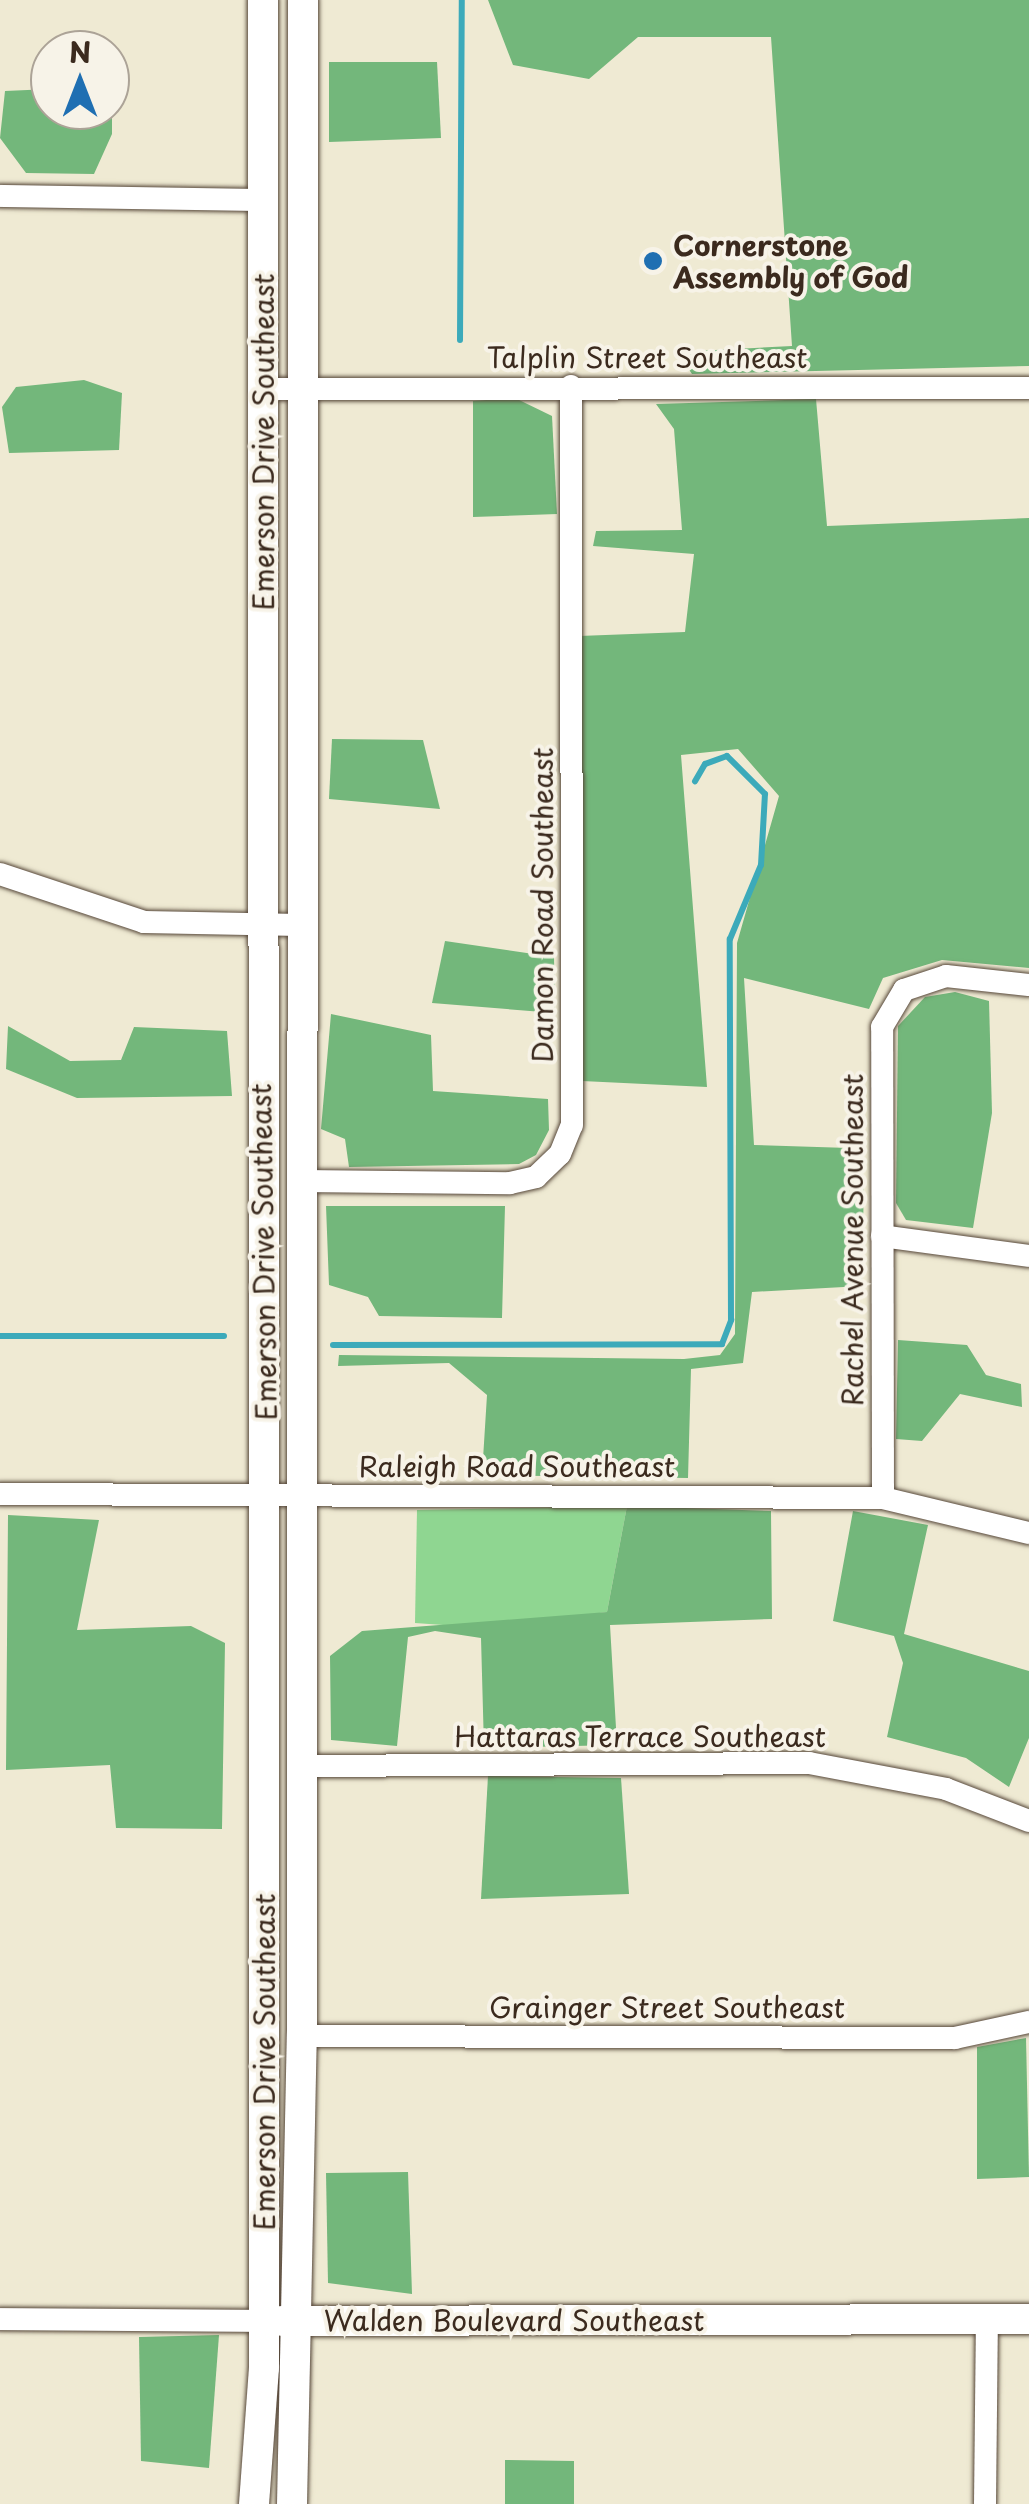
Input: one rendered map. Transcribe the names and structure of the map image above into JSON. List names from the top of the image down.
{
  "streets": {
    "street": [
      "Talplin Street Southeast",
      "Emerson Drive Southeast",
      "Damon Road Southeast",
      "Rachel Avenue Southeast",
      "Raleigh Road Southeast",
      "Hattaras Terrace Southeast",
      "Grainger Street Southeast",
      "Walden Boulevard Southeast"
    ]
  },
  "crossings": [
    ["Talplin Street Southeast", "Emerson Drive Southeast"],
    ["Talplin Street Southeast", "Damon Road Southeast"],
    ["Emerson Drive Southeast", "Damon Road Southeast"],
    ["Emerson Drive Southeast", "Raleigh Road Southeast"],
    ["Emerson Drive Southeast", "Hattaras Terrace Southeast"],
    ["Emerson Drive Southeast", "Grainger Street Southeast"],
    ["Emerson Drive Southeast", "Walden Boulevard Southeast"],
    ["Rachel Avenue Southeast", "Raleigh Road Southeast"]
  ],
  "places": ["Cornerstone Assembly of God"],
  "north": "top"
}
